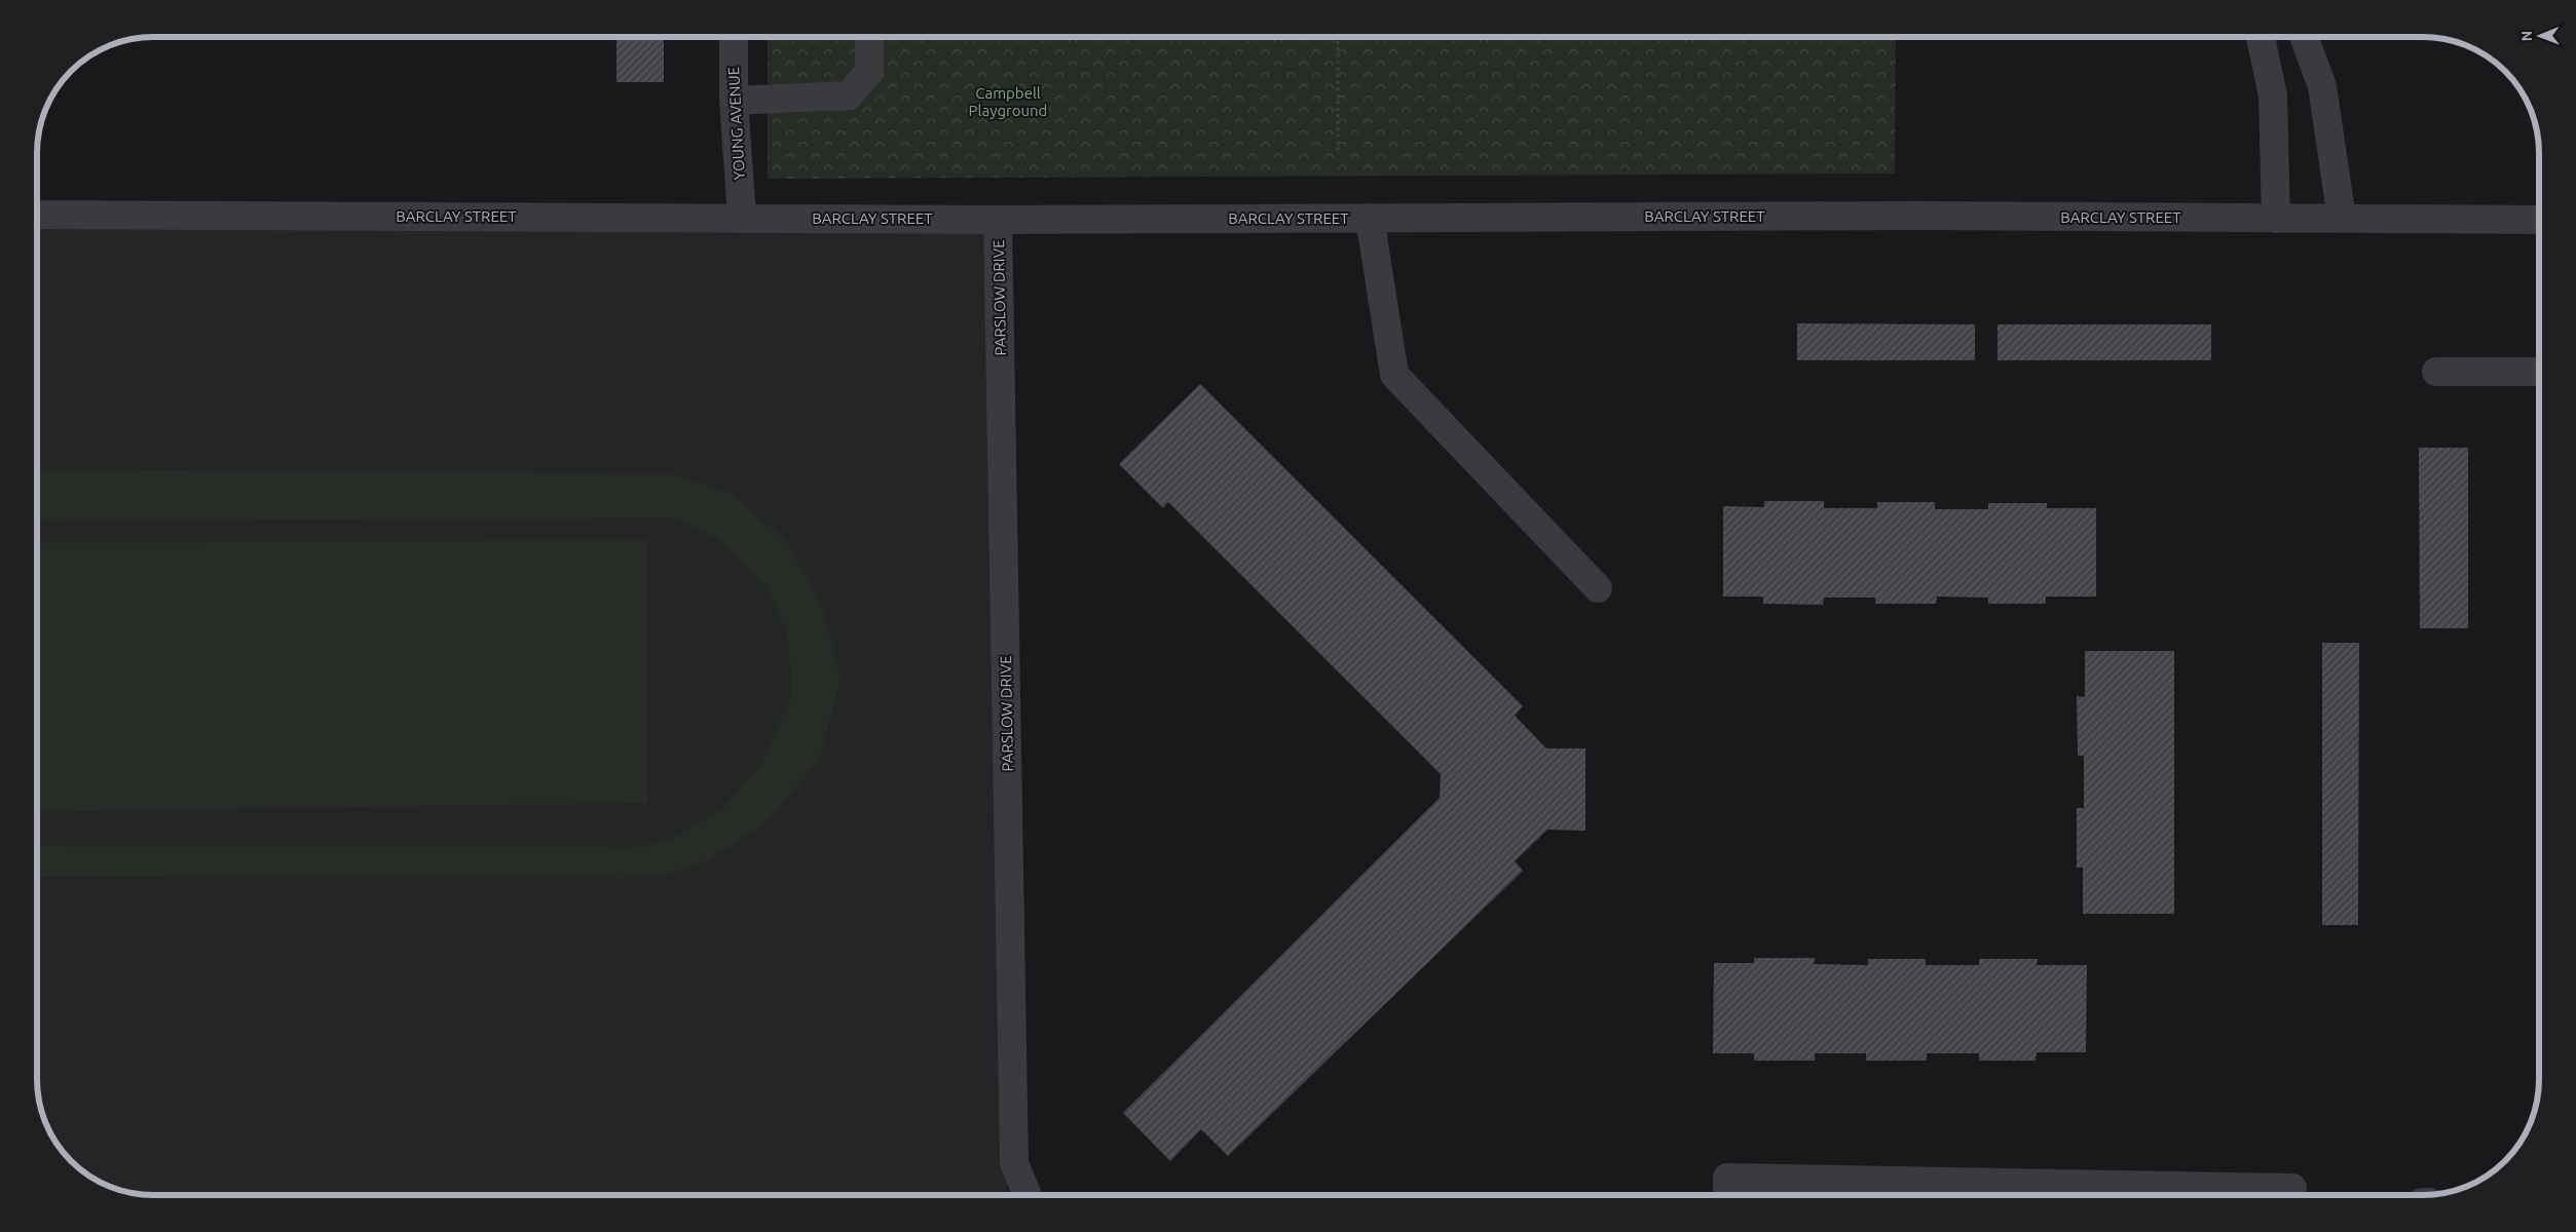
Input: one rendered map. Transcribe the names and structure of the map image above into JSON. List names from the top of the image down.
{
  "streets": {
    "street": ["YOUNG AVENUE", "BARCLAY STREET", "PARSLOW DRIVE"]
  },
  "crossings": [
    ["YOUNG AVENUE", "BARCLAY STREET"],
    ["BARCLAY STREET", "PARSLOW DRIVE"]
  ],
  "parks": ["Campbell Playground"],
  "north": "left"
}
